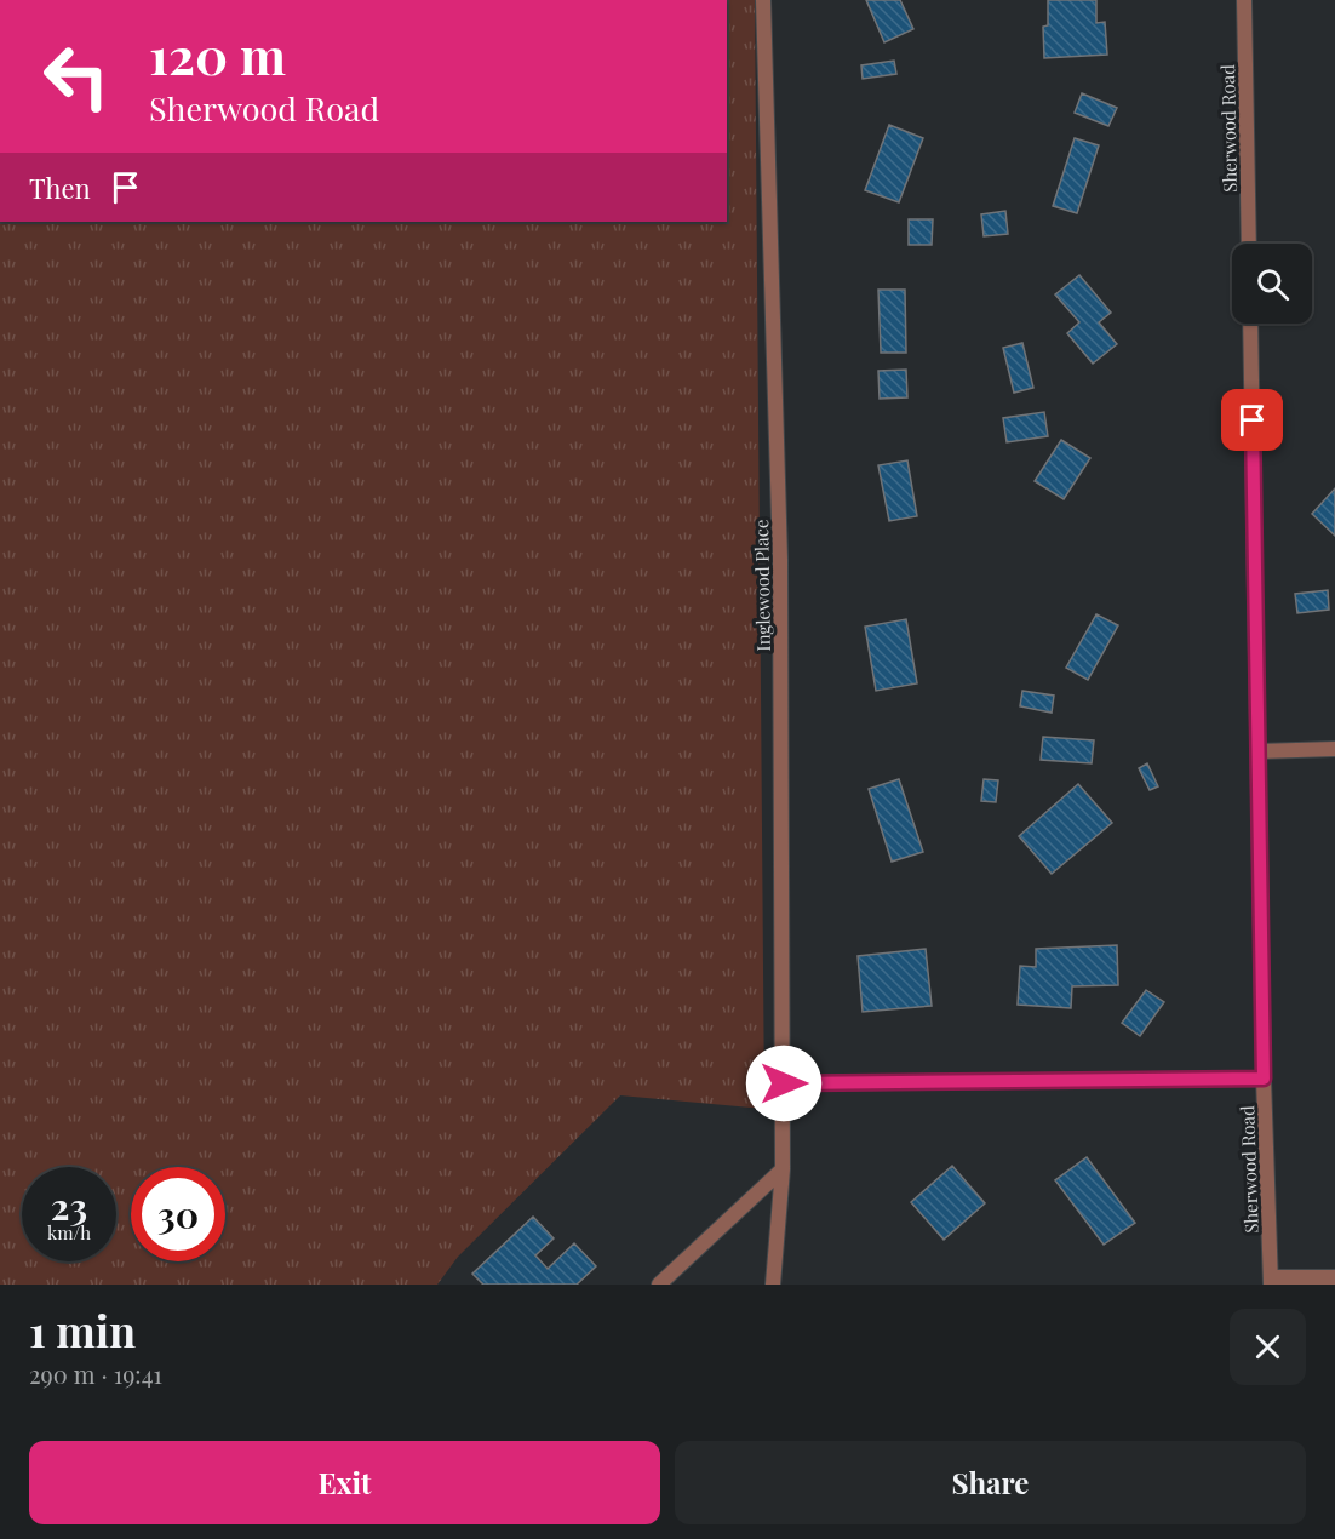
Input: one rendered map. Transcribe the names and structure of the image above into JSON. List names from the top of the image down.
{
  "streets": {
    "street": ["Sherwood Road", "Inglewood Place"]
  },
  "page": {
    "turn": ["120 m", "Sherwood Road"],
    "then": "Then",
    "speed": "23 km/h",
    "limit": "30",
    "heading": ["1 min", "290 m · 19:41"],
    "buttons": ["Exit", "Share"]
  }
}
